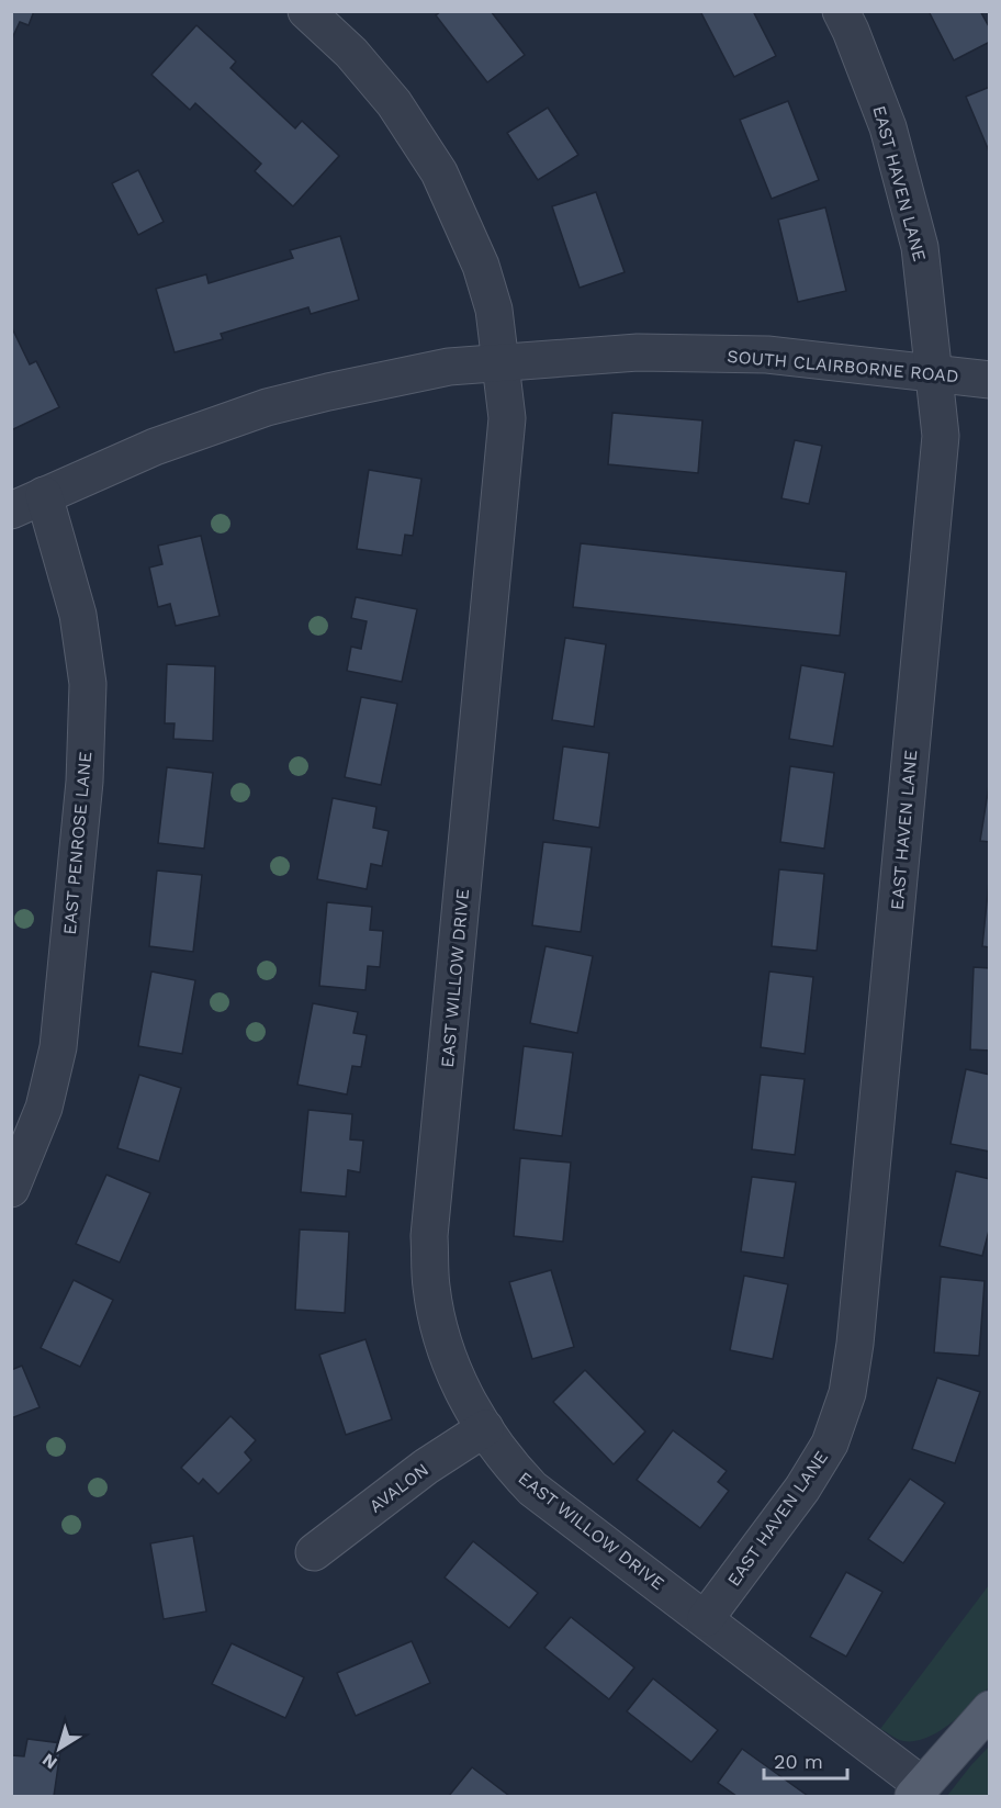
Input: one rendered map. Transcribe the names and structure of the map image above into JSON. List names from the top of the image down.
{
  "streets": {
    "street": [
      "EAST HAVEN LANE",
      "SOUTH CLAIRBORNE ROAD",
      "EAST PENROSE LANE",
      "EAST WILLOW DRIVE",
      "AVALON"
    ]
  },
  "crossings": [
    ["EAST HAVEN LANE", "SOUTH CLAIRBORNE ROAD"],
    ["EAST HAVEN LANE", "EAST WILLOW DRIVE"],
    ["SOUTH CLAIRBORNE ROAD", "EAST PENROSE LANE"],
    ["SOUTH CLAIRBORNE ROAD", "EAST WILLOW DRIVE"],
    ["EAST WILLOW DRIVE", "AVALON"]
  ],
  "scale_bar": "20 m",
  "north": "bottom left"
}
